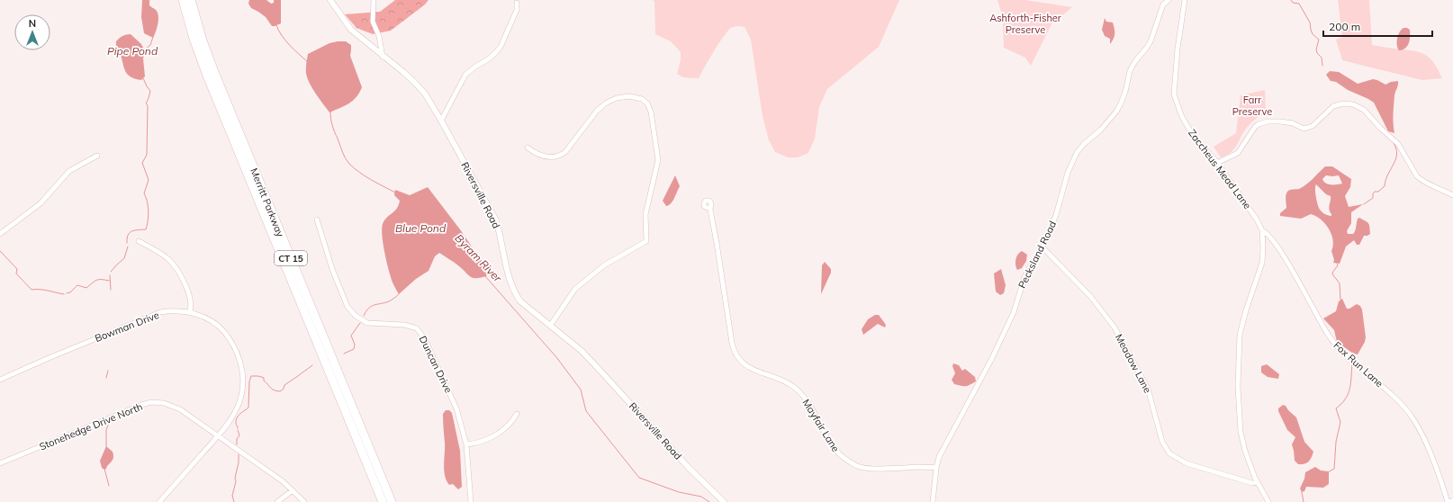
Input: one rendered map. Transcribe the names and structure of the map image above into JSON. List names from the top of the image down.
{
  "streets": {
    "highway": ["Merritt Parkway", "CT 15"],
    "street": [
      "Zaccheus Mead Lane",
      "Riversville Road",
      "Pecksland Road",
      "Bowman Drive",
      "Meadow Lane",
      "Duncan Drive",
      "Fox Run Lane",
      "Mayfair Lane",
      "Stonehedge Drive North"
    ]
  },
  "crossings": [
    ["Zaccheus Mead Lane", "Meadow Lane"],
    ["Zaccheus Mead Lane", "Fox Run Lane"],
    ["Pecksland Road", "Meadow Lane"],
    ["Pecksland Road", "Mayfair Lane"],
    ["Bowman Drive", "Stonehedge Drive North"]
  ],
  "water": ["Pipe Pond", "Blue Pond", "Byram River"],
  "parks": ["Ashforth-Fisher Preserve", "Farr Preserve"],
  "scale_bar": "200 m",
  "north": "top"
}
